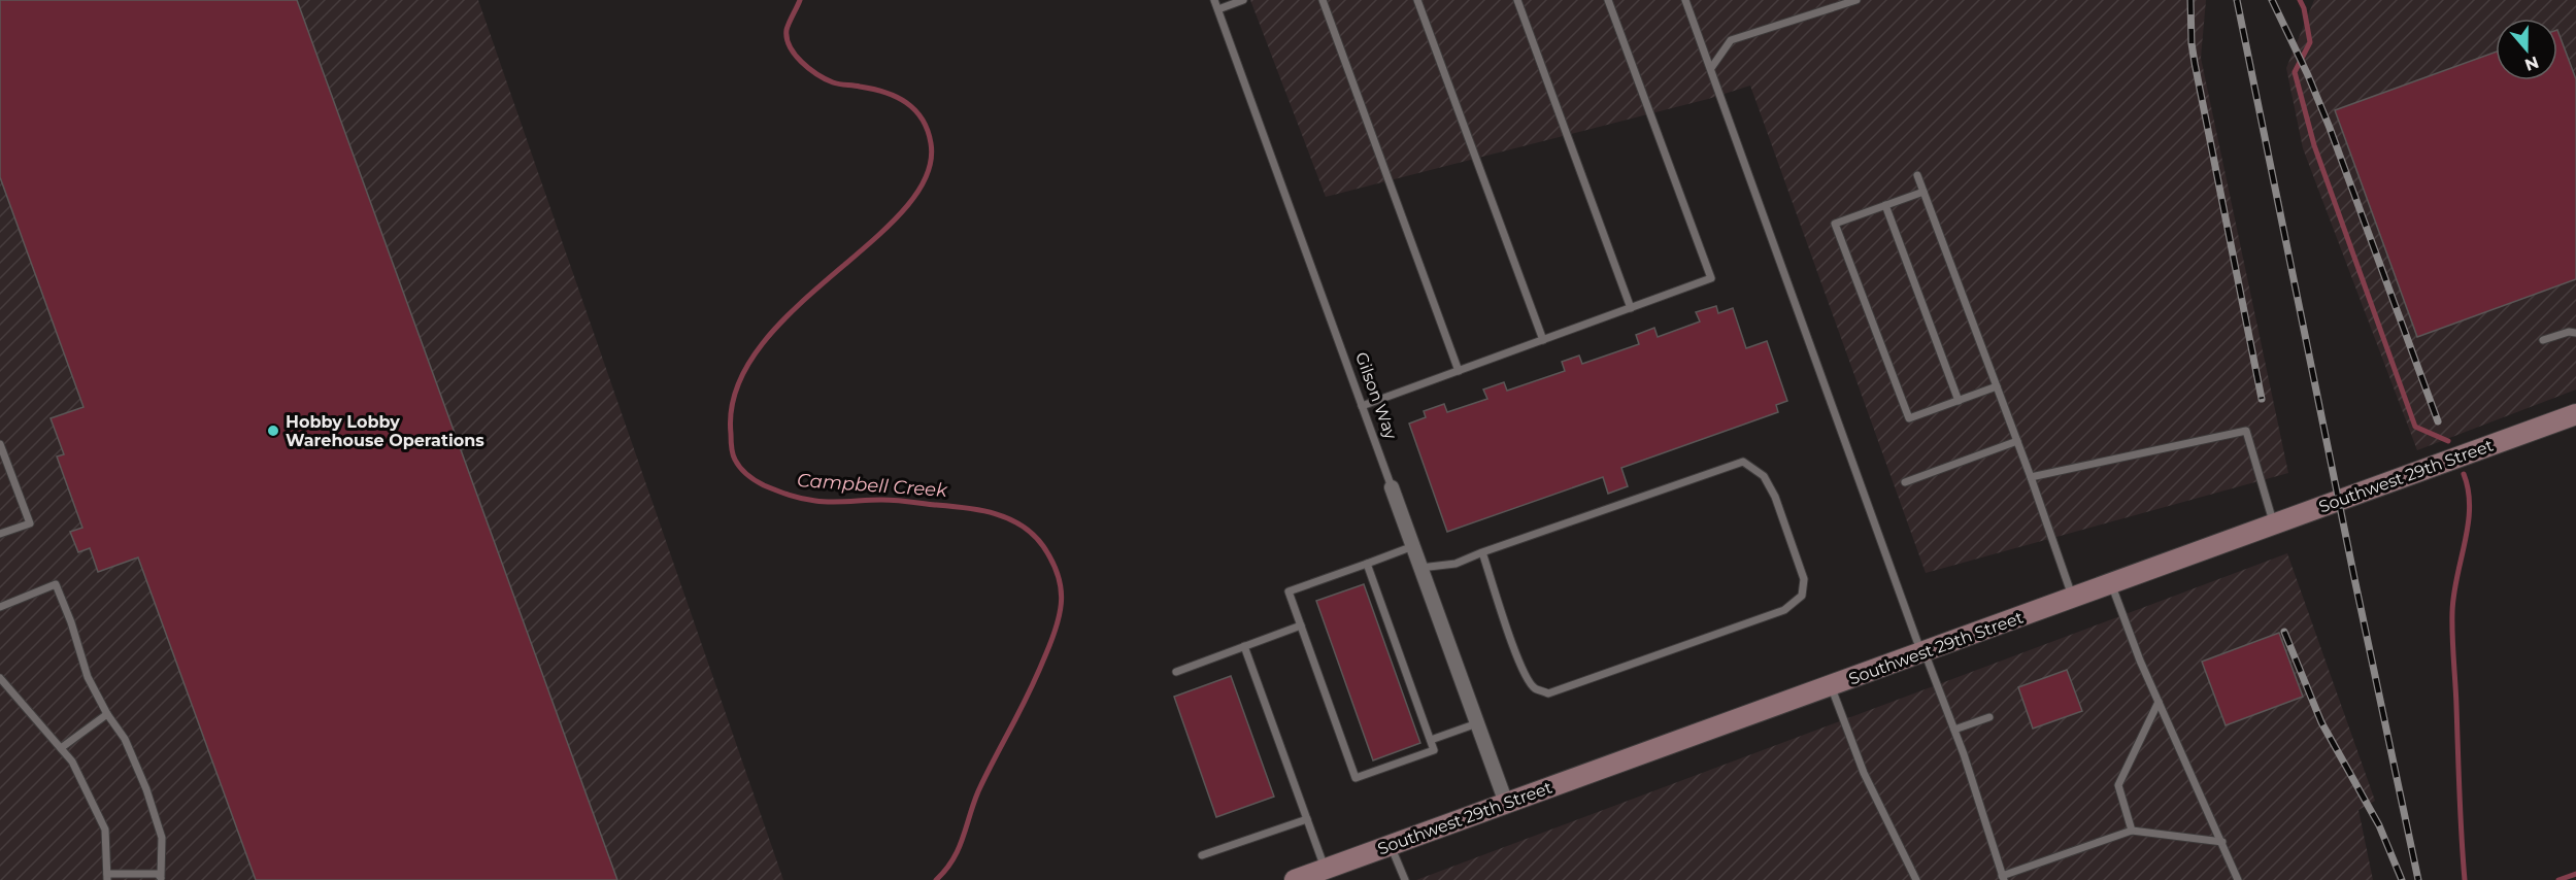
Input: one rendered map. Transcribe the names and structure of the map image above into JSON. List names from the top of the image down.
{
  "streets": {
    "street": ["Gilson Way", "Southwest 29th Street"]
  },
  "crossings": [
    ["Gilson Way", "Southwest 29th Street"]
  ],
  "water": ["Campbell Creek"],
  "places": ["Hobby Lobby Warehouse Operations"],
  "north": "bottom"
}
